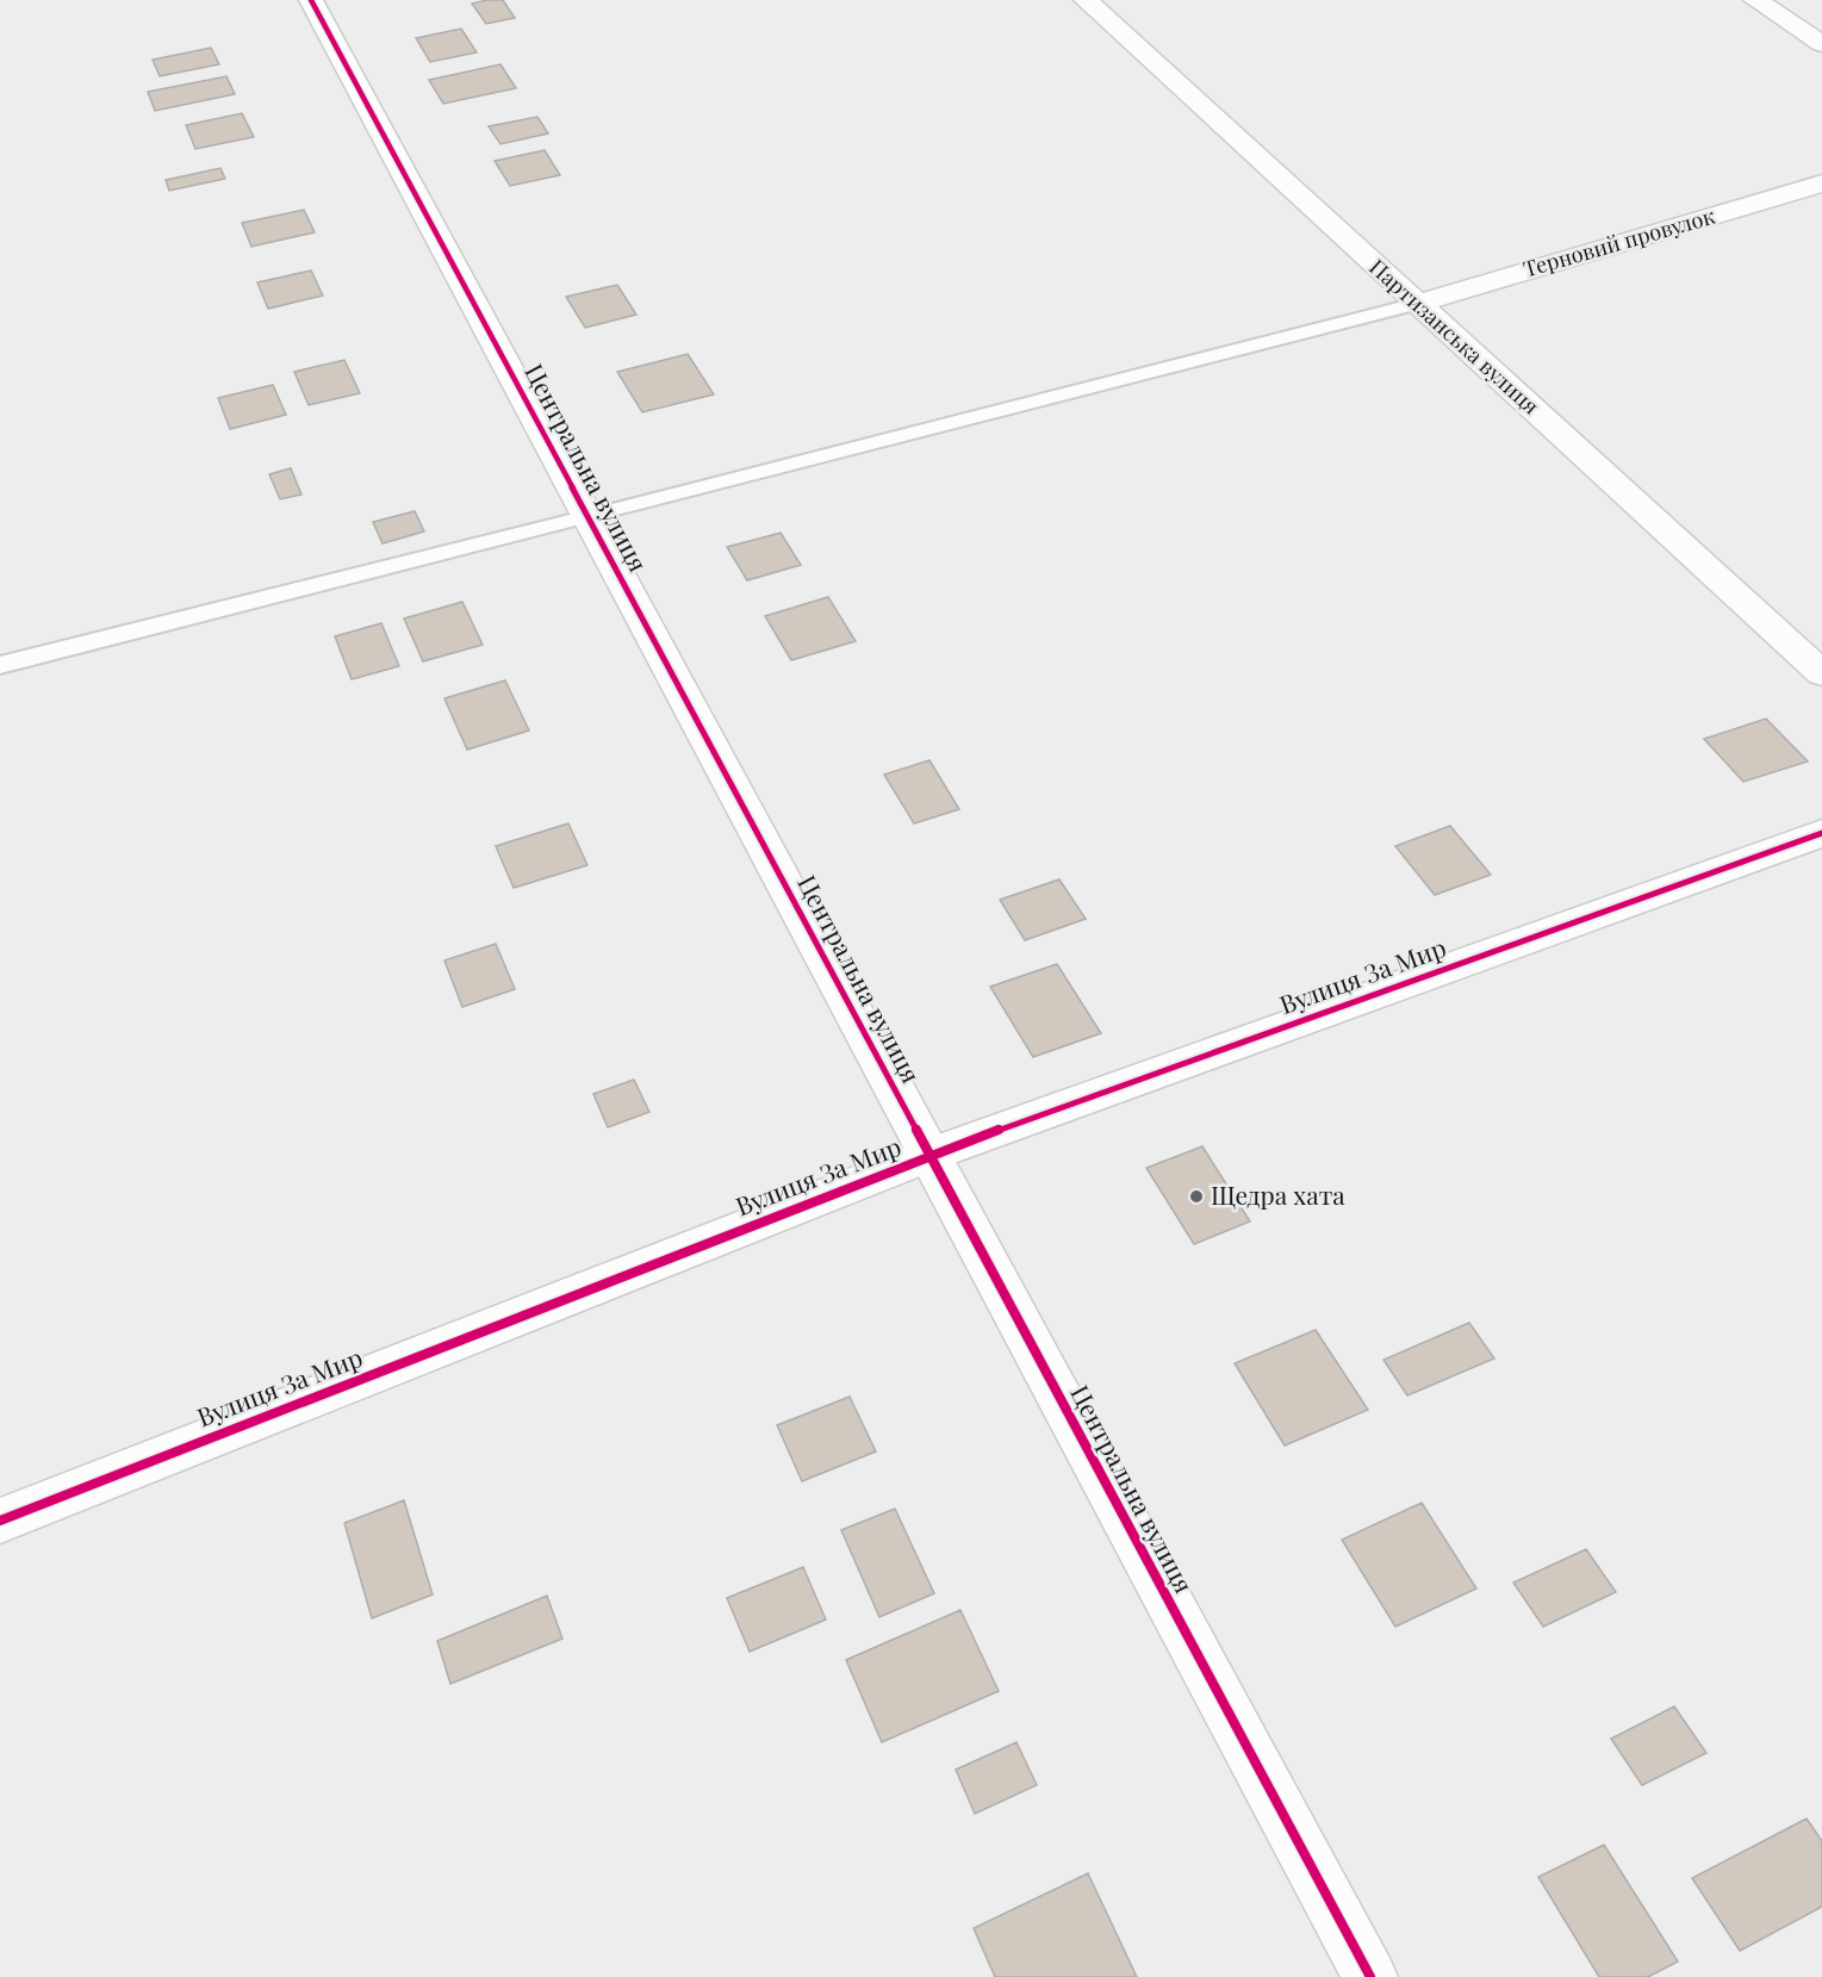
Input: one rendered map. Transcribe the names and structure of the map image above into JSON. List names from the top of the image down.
{
  "streets": {
    "street": [
      "Терновий провулок",
      "Партизанська вулиця",
      "Центральна вулиця",
      "Вулиця За Мир"
    ]
  },
  "crossings": [
    ["Терновий провулок", "Партизанська вулиця"],
    ["Центральна вулиця", "Вулиця За Мир"]
  ],
  "places": ["Щедра хата"]
}
